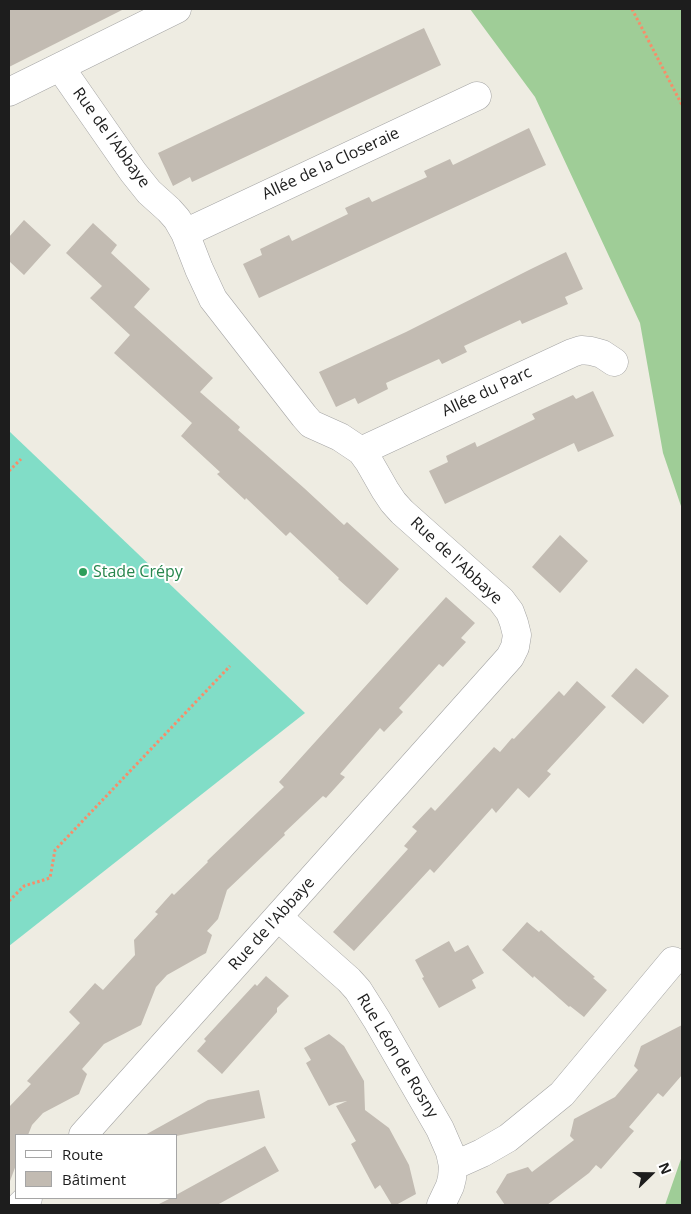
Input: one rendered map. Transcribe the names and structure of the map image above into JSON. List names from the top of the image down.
{
  "streets": {
    "street": [
      "Rue de l'Abbaye",
      "Allée de la Closeraie",
      "Allée du Parc",
      "Rue Léon de Rosny"
    ]
  },
  "crossings": [
    ["Rue de l'Abbaye", "Allée de la Closeraie"],
    ["Rue de l'Abbaye", "Allée du Parc"],
    ["Rue de l'Abbaye", "Rue Léon de Rosny"]
  ],
  "places": ["Stade Crépy"],
  "legend": ["Route", "Bâtiment"],
  "north": "right"
}
